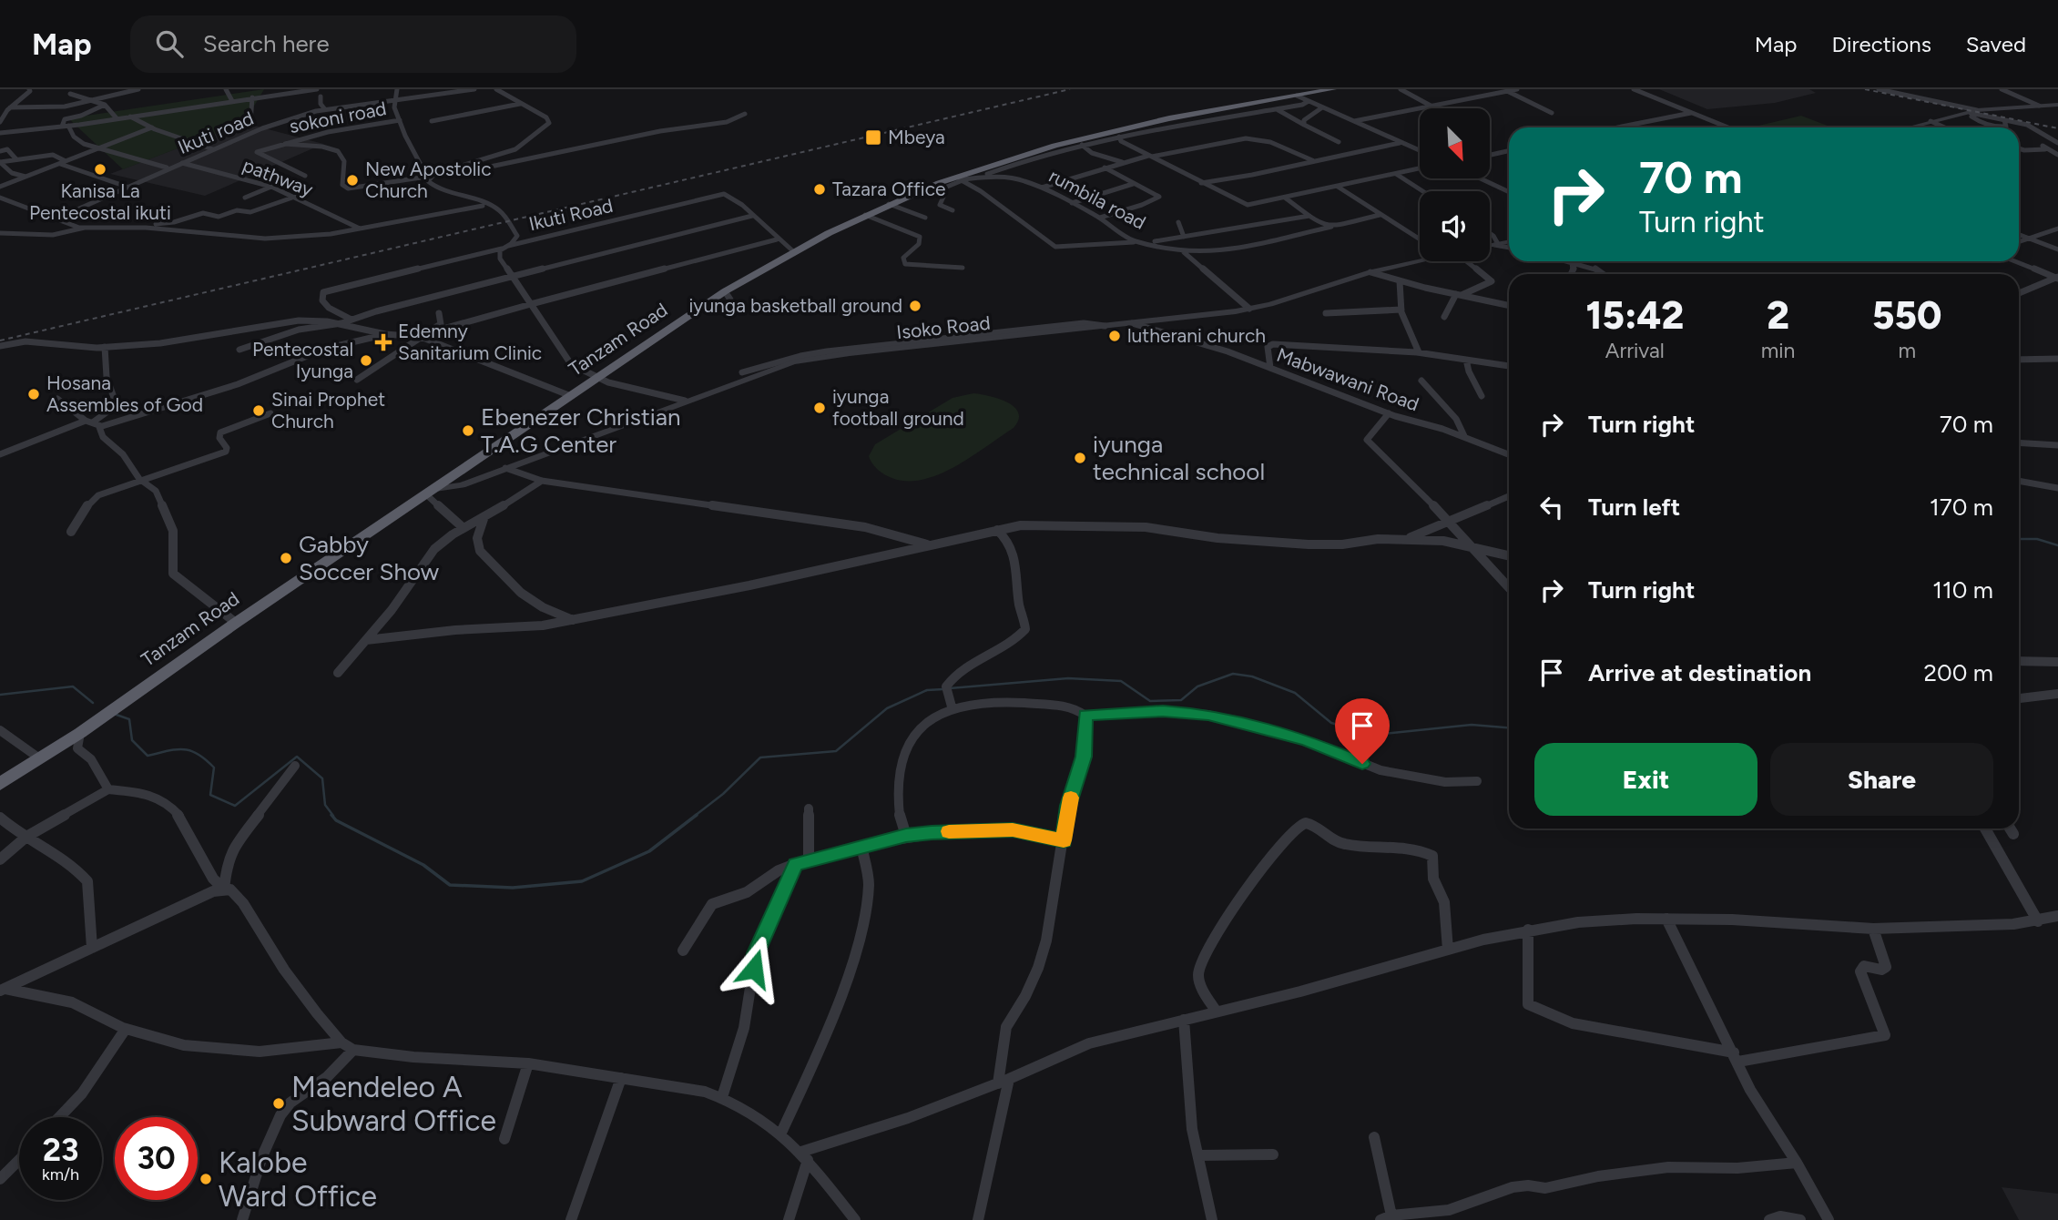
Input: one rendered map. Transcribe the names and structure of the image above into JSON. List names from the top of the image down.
{
  "streets": {
    "highway": ["Tanzam Road"],
    "street": [
      "sokoni road",
      "Ikuti road",
      "pathway",
      "rumbila road",
      "Ikuti Road",
      "Isoko Road",
      "Mabwawani Road"
    ]
  },
  "crossings": [
    ["Ikuti road", "pathway"],
    ["rumbila road", "Tanzam Road"],
    ["Ikuti Road", "Isoko Road"],
    ["Ikuti Road", "Tanzam Road"],
    ["Isoko Road", "Tanzam Road"],
    ["Isoko Road", "Mabwawani Road"]
  ],
  "places": {
    "transit": ["Mbeya"],
    "other": [
      "Kanisa La Pentecostal ikuti",
      "New Apostolic Church",
      "Tazara Office",
      "iyunga basketball ground",
      "lutherani church",
      "Pentecostal Iyunga",
      "Hosana Assembles of God",
      "iyunga football ground",
      "Sinai Prophet Church",
      "Ebenezer Christian T.A.G Center",
      "iyunga technical school",
      "Gabby Soccer Show",
      "Maendeleo A Subward Office",
      "Kalobe Ward Office"
    ],
    "health": ["Edemny Sanitarium Clinic"]
  },
  "north": "bottom right",
  "page": {
    "header": "Map",
    "search": "Search here",
    "nav": ["Map", "Directions", "Saved"],
    "turn": ["70 m", "Turn right"],
    "eta": [
      "15:42",
      "Arrival",
      "2",
      "min",
      "550",
      "m"
    ],
    "list": [
      {
        "name": "Turn right",
        "value": "70 m"
      },
      {
        "name": "Turn left",
        "value": "170 m"
      },
      {
        "name": "Turn right",
        "value": "110 m"
      },
      {
        "name": "Arrive at destination",
        "value": "200 m"
      }
    ],
    "buttons": ["Exit", "Share"],
    "speed": "23 km/h",
    "limit": "30"
  }
}
